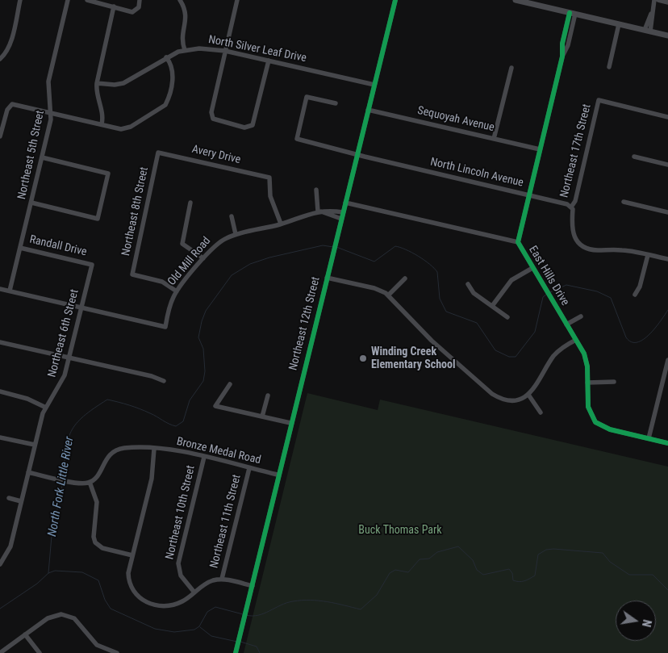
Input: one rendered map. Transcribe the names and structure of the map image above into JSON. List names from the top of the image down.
{
  "streets": {
    "street": [
      "North Silver Leaf Drive",
      "Sequoyah Avenue",
      "Northeast 17th Street",
      "Northeast 5th Street",
      "Avery Drive",
      "North Lincoln Avenue",
      "Northeast 8th Street",
      "Randall Drive",
      "Old Mill Road",
      "East Hills Drive",
      "Northeast 12th Street",
      "Northeast 6th Street",
      "Bronze Medal Road",
      "Northeast 10th Street",
      "Northeast 11th Street"
    ]
  },
  "crossings": [
    ["North Silver Leaf Drive", "Northeast 12th Street"],
    ["Sequoyah Avenue", "East Hills Drive"],
    ["Sequoyah Avenue", "Northeast 12th Street"],
    ["Northeast 17th Street", "North Lincoln Avenue"],
    ["Northeast 5th Street", "Randall Drive"],
    ["Avery Drive", "Northeast 8th Street"],
    ["Avery Drive", "Old Mill Road"],
    ["North Lincoln Avenue", "East Hills Drive"],
    ["North Lincoln Avenue", "Northeast 12th Street"],
    ["Northeast 8th Street", "Old Mill Road"],
    ["Randall Drive", "Northeast 6th Street"],
    ["Old Mill Road", "Northeast 12th Street"],
    ["Old Mill Road", "Northeast 6th Street"],
    ["Northeast 12th Street", "Bronze Medal Road"],
    ["Bronze Medal Road", "Northeast 10th Street"],
    ["Bronze Medal Road", "Northeast 11th Street"]
  ],
  "water": ["North Fork Little River"],
  "parks": ["Buck Thomas Park"],
  "places": ["Winding Creek Elementary School"],
  "north": "right"
}
